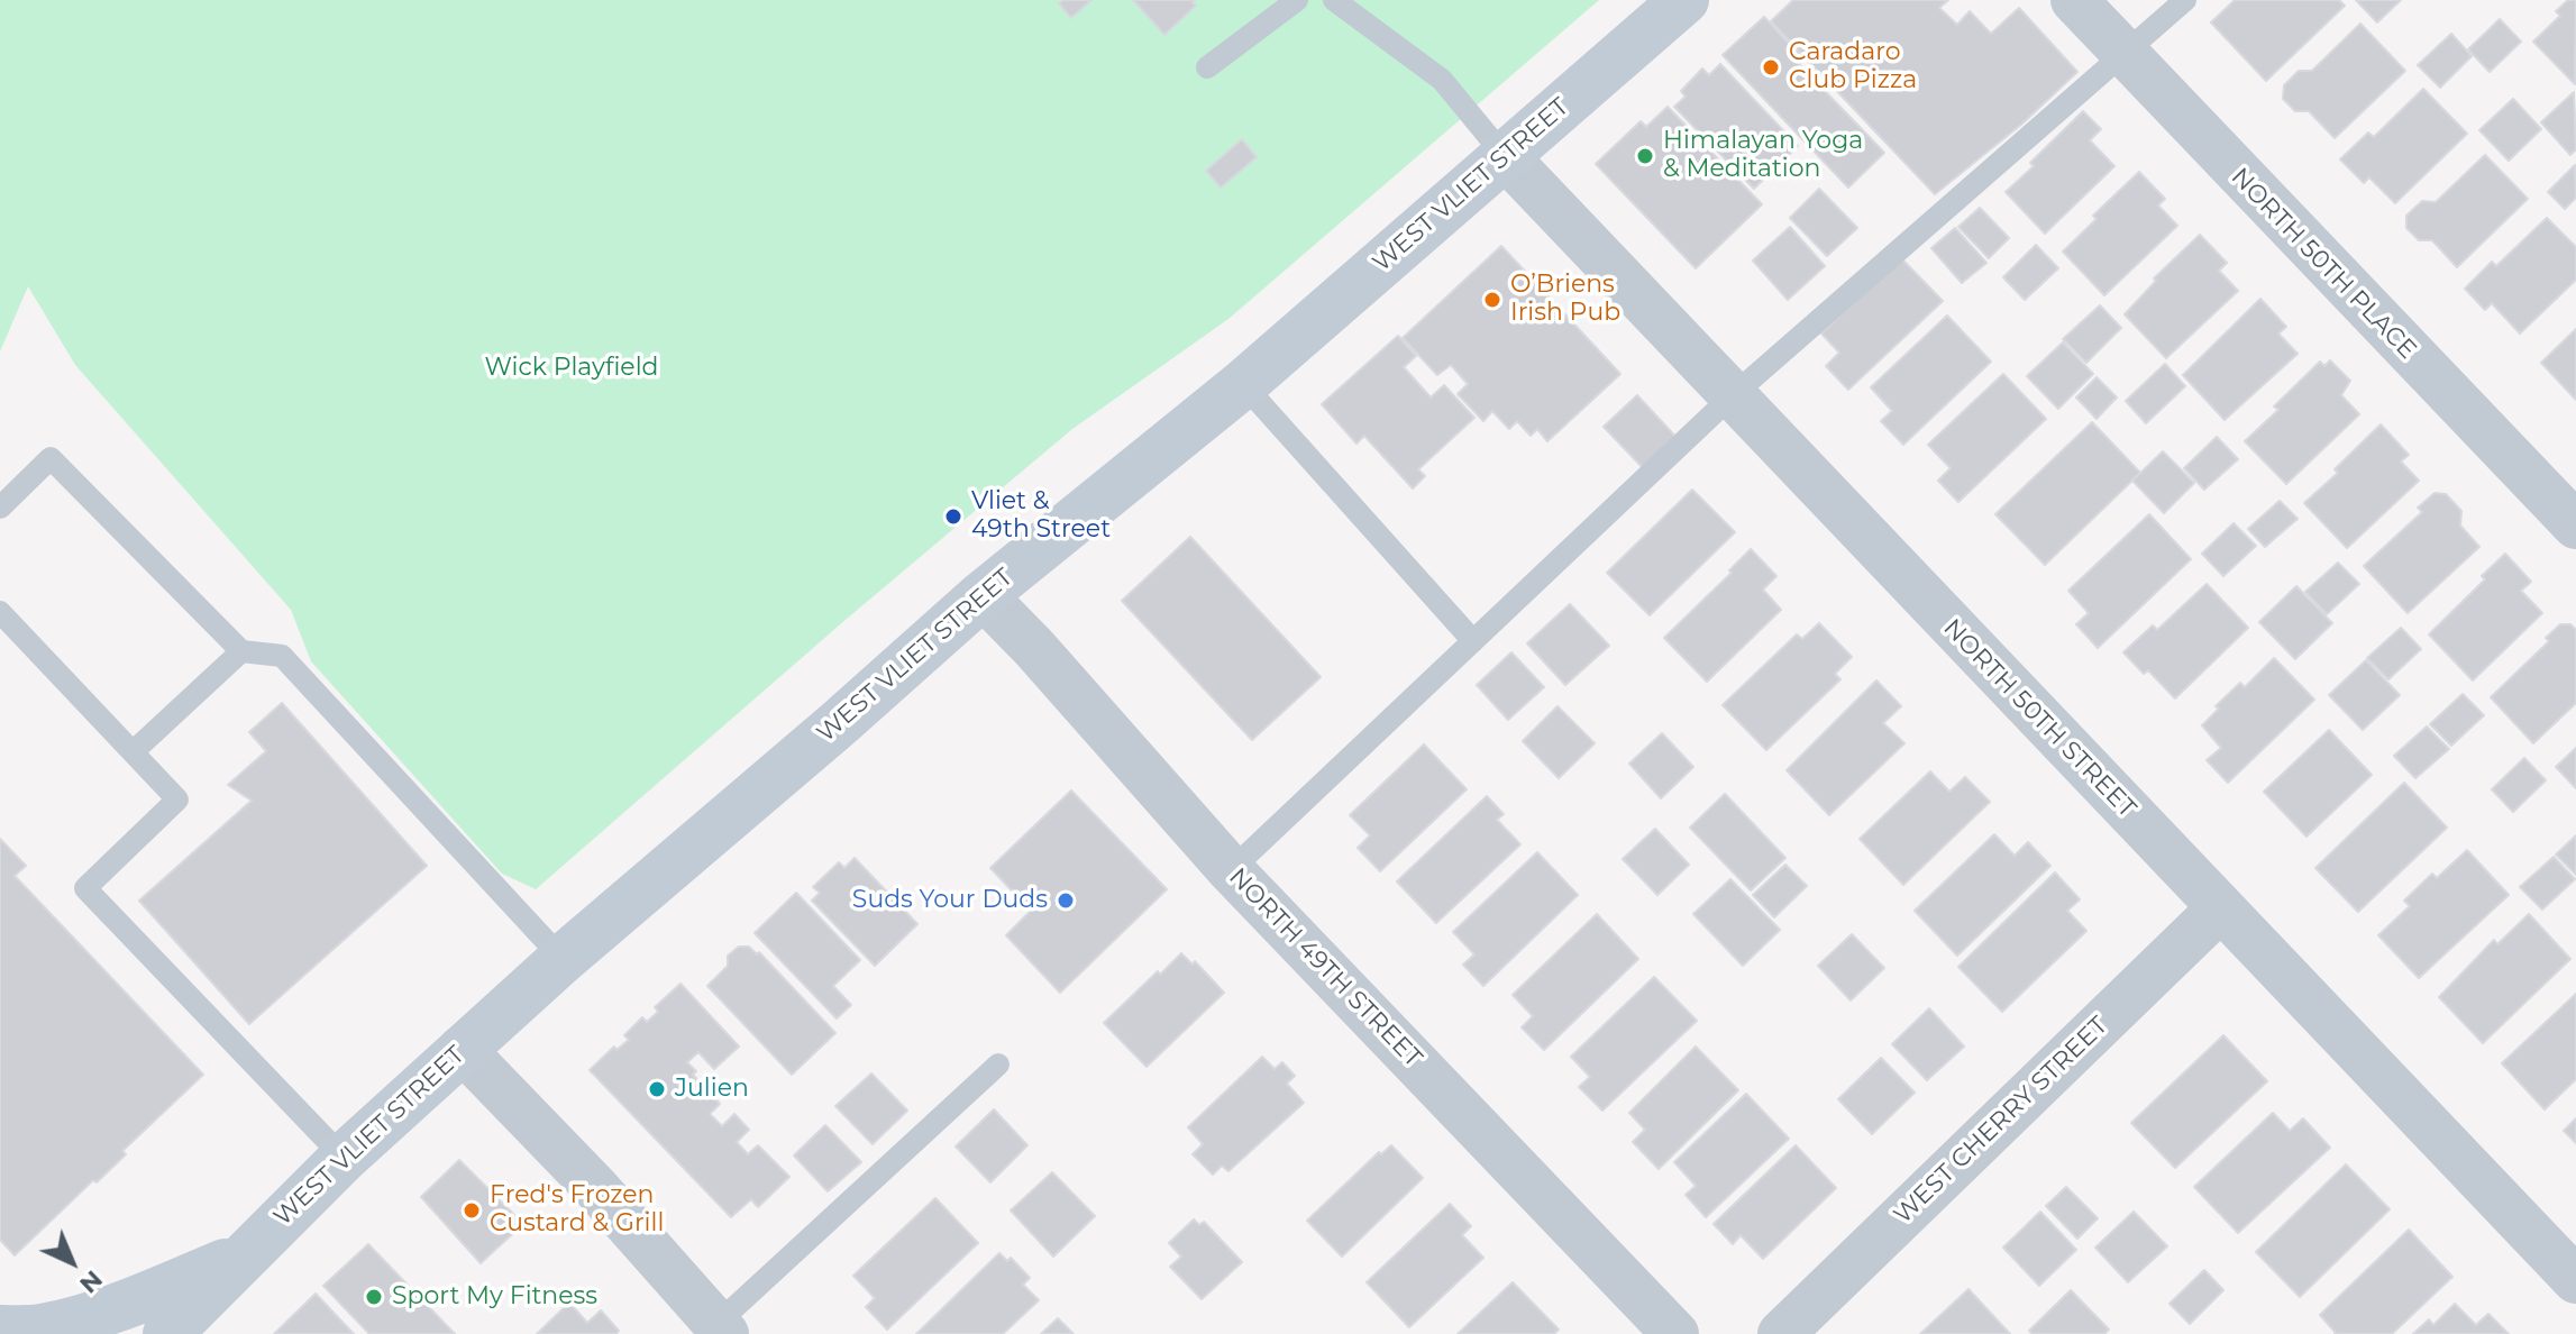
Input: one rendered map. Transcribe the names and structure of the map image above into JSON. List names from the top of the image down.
{
  "streets": {
    "street": [
      "WEST VLIET STREET",
      "NORTH 50TH PLACE",
      "NORTH 50TH STREET",
      "NORTH 49TH STREET",
      "WEST CHERRY STREET"
    ]
  },
  "crossings": [
    ["WEST VLIET STREET", "NORTH 50TH STREET"],
    ["WEST VLIET STREET", "NORTH 49TH STREET"],
    ["NORTH 50TH STREET", "WEST CHERRY STREET"]
  ],
  "parks": ["Wick Playfield"],
  "places": [
    "Caradaro Club Pizza",
    "Himalayan Yoga & Meditation",
    "O’Briens Irish Pub",
    "Vliet & 49th Street",
    "Suds Your Duds",
    "Julien",
    "Fred's Frozen Custard & Grill",
    "Sport My Fitness"
  ],
  "north": "bottom right"
}
